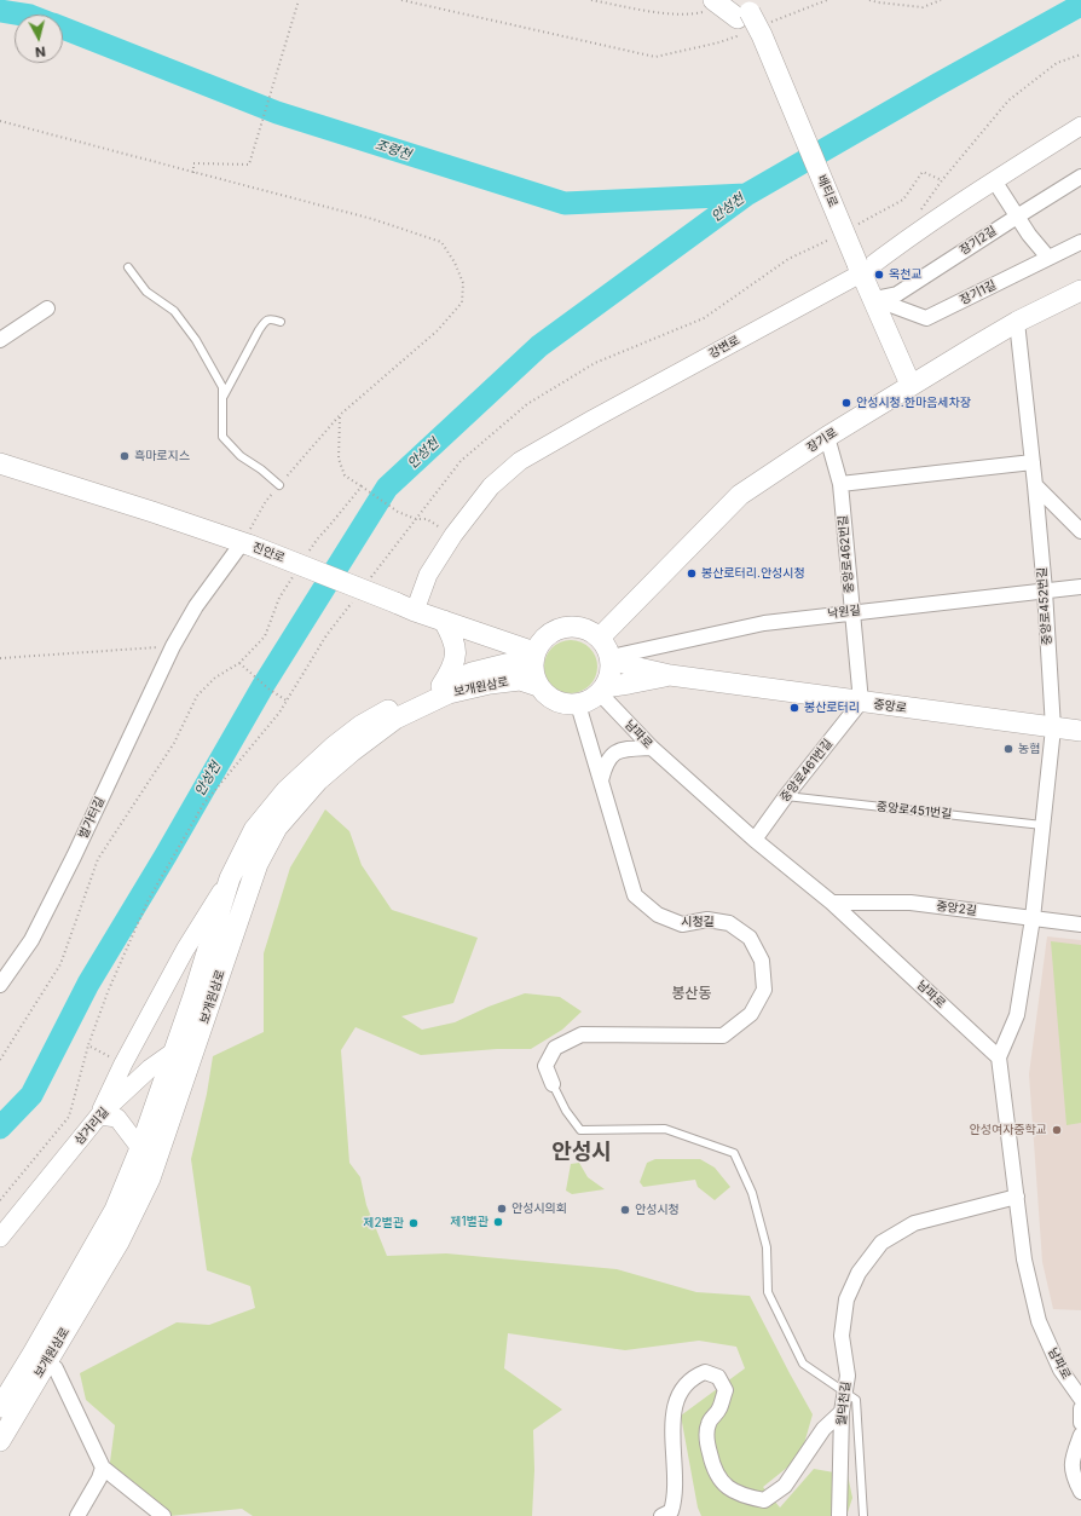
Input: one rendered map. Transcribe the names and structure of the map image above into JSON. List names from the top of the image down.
{
  "streets": {
    "main road": [
      "배티로",
      "장기로",
      "진안로",
      "보개원삼로",
      "중앙로"
    ],
    "street": [
      "장기2길",
      "장기1길",
      "강변로",
      "중앙로462번길",
      "중앙로452번길",
      "낙원길",
      "남파로",
      "중앙로461번길",
      "벌가터길",
      "중앙2길",
      "시청길",
      "삼거리길",
      "월덕천길"
    ],
    "lane": ["중앙로451번길"]
  },
  "crossings": [
    ["배티로", "장기2길"],
    ["배티로", "장기1길"],
    ["배티로", "강변로"],
    ["배티로", "장기로"],
    ["장기2길", "장기1길"],
    ["강변로", "진안로"],
    ["장기로", "진안로"],
    ["장기로", "중앙로462번길"],
    ["장기로", "중앙로452번길"],
    ["장기로", "낙원길"],
    ["장기로", "보개원삼로"],
    ["장기로", "중앙로"],
    ["장기로", "남파로"],
    ["장기로", "시청길"],
    ["진안로", "낙원길"],
    ["진안로", "보개원삼로"],
    ["진안로", "중앙로"],
    ["진안로", "남파로"],
    ["진안로", "벌가터길"],
    ["진안로", "시청길"],
    ["중앙로462번길", "낙원길"],
    ["중앙로462번길", "중앙로"],
    ["중앙로462번길", "중앙로461번길"],
    ["중앙로452번길", "낙원길"],
    ["중앙로452번길", "중앙로"],
    ["낙원길", "보개원삼로"],
    ["낙원길", "중앙로"],
    ["낙원길", "남파로"],
    ["낙원길", "시청길"],
    ["보개원삼로", "중앙로"],
    ["보개원삼로", "남파로"],
    ["보개원삼로", "시청길"],
    ["보개원삼로", "삼거리길"],
    ["중앙로", "남파로"],
    ["중앙로", "중앙로461번길"],
    ["중앙로", "시청길"],
    ["남파로", "중앙로461번길"],
    ["남파로", "중앙2길"],
    ["남파로", "시청길"],
    ["남파로", "월덕천길"],
    ["중앙로461번길", "중앙로451번길"]
  ],
  "districts": ["봉산동", "안성시"],
  "water": ["조령천", "안성천"],
  "places": [
    "옥천교",
    "안성시청.한마음세차장",
    "흑마로지스",
    "봉산로터리.안성시청",
    "봉산로터리",
    "농협",
    "안성여자중학교",
    "안성시의회",
    "안성시청",
    "제1별관",
    "제2별관"
  ],
  "north": "bottom"
}
